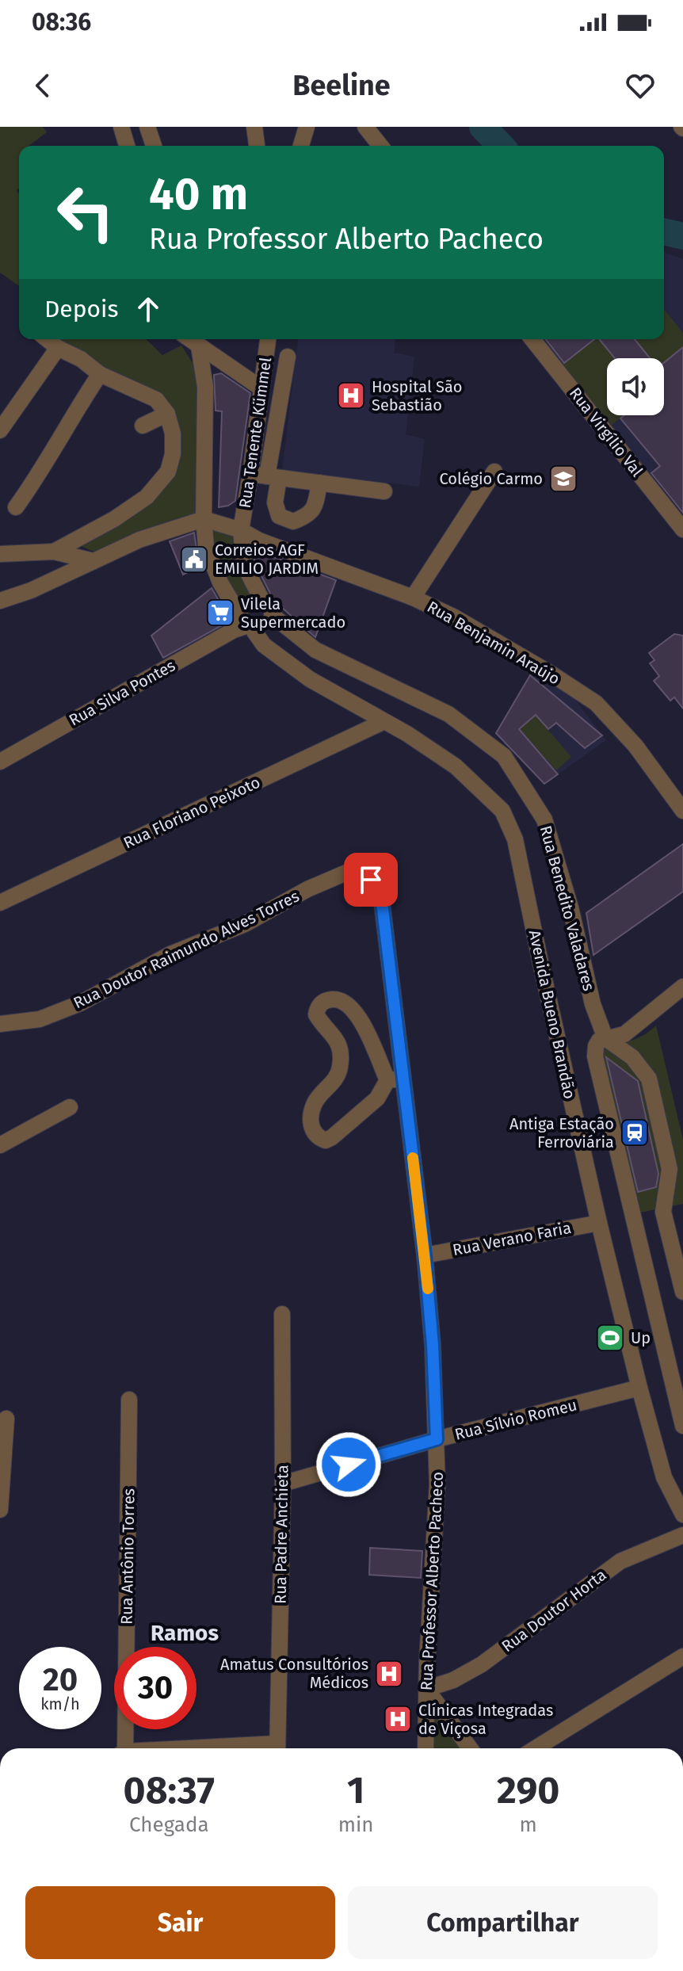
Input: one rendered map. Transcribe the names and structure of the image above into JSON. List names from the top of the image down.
{
  "streets": {
    "street": [
      "Rua Virgílio Val",
      "Rua Tenente Kümmel",
      "Rua Benjamin Araújo",
      "Rua Silva Pontes",
      "Rua Floriano Peixoto",
      "Rua Benedito Valadares",
      "Rua Doutor Raimundo Alves Torres",
      "Avenida Bueno Brandão",
      "Rua Verano Faria",
      "Rua Sílvio Romeu",
      "Rua Padre Anchieta",
      "Rua Antônio Torres",
      "Rua Professor Alberto Pacheco",
      "Rua Doutor Horta"
    ]
  },
  "crossings": [
    ["Rua Tenente Kümmel", "Rua Benjamin Araújo"],
    ["Rua Tenente Kümmel", "Rua Benedito Valadares"],
    ["Rua Benjamin Araújo", "Rua Benedito Valadares"],
    ["Rua Benjamin Araújo", "Avenida Bueno Brandão"],
    ["Rua Silva Pontes", "Rua Benedito Valadares"],
    ["Rua Silva Pontes", "Avenida Bueno Brandão"],
    ["Rua Floriano Peixoto", "Avenida Bueno Brandão"],
    ["Rua Benedito Valadares", "Avenida Bueno Brandão"],
    ["Rua Doutor Raimundo Alves Torres", "Rua Professor Alberto Pacheco"],
    ["Avenida Bueno Brandão", "Rua Verano Faria"],
    ["Avenida Bueno Brandão", "Rua Sílvio Romeu"],
    ["Rua Verano Faria", "Rua Professor Alberto Pacheco"],
    ["Rua Sílvio Romeu", "Rua Padre Anchieta"],
    ["Rua Sílvio Romeu", "Rua Professor Alberto Pacheco"],
    ["Rua Professor Alberto Pacheco", "Rua Doutor Horta"]
  ],
  "districts": ["Ramos"],
  "places": {
    "hospital": ["Hospital São Sebastião", "Amatus Consultórios Médicos", "Clínicas Integradas de Viçosa"],
    "school or university": ["Colégio Carmo"],
    "public building": ["Correios AGF EMILIO JARDIM"],
    "supermarket": ["Vilela Supermercado"],
    "station": ["Antiga Estação Ferroviária"],
    "sports": ["Up"]
  },
  "page": {
    "status": "08:36",
    "header": "Beeline",
    "turn": ["40 m", "Rua Professor Alberto Pacheco"],
    "then": "Depois",
    "speed": "20 km/h",
    "limit": "30",
    "eta": [
      "08:37",
      "Chegada",
      "1",
      "min",
      "290",
      "m"
    ],
    "buttons": ["Sair", "Compartilhar"]
  }
}
